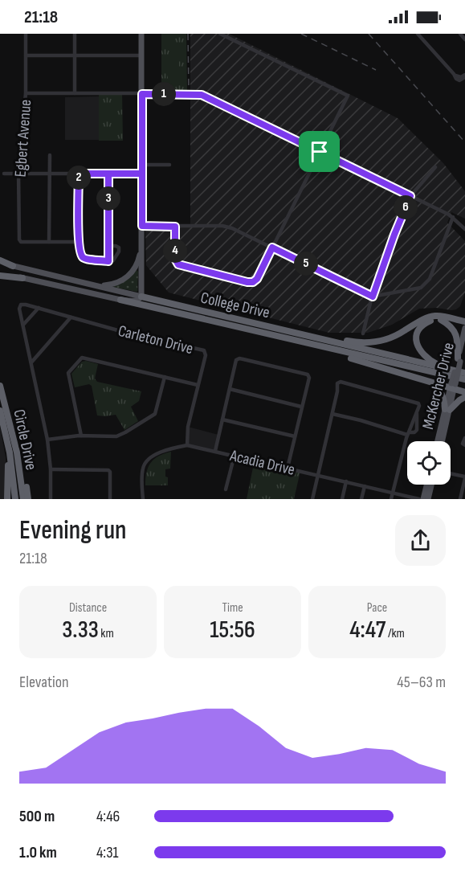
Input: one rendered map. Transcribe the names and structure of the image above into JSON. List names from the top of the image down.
{
  "streets": {
    "highway": ["College Drive", "Circle Drive"],
    "main road": ["McKercher Drive"],
    "street": ["Egbert Avenue", "Carleton Drive", "Acadia Drive"]
  },
  "crossings": [
    ["Carleton Drive", "Acadia Drive"]
  ],
  "page": {
    "status": "21:18",
    "pins": [
      "1",
      "2",
      "3",
      "6",
      "4",
      "5"
    ],
    "heading": ["Evening run", "21:18"],
    "stats": [
      ["Distance", "3.33 km"],
      ["Time", "15:56"],
      ["Pace", "4:47 /km"]
    ],
    "chart": ["Elevation", "45–63 m"],
    "list": [
      {
        "name": "500 m",
        "note": "4:46"
      },
      {
        "name": "1.0 km",
        "note": "4:31"
      }
    ]
  }
}
